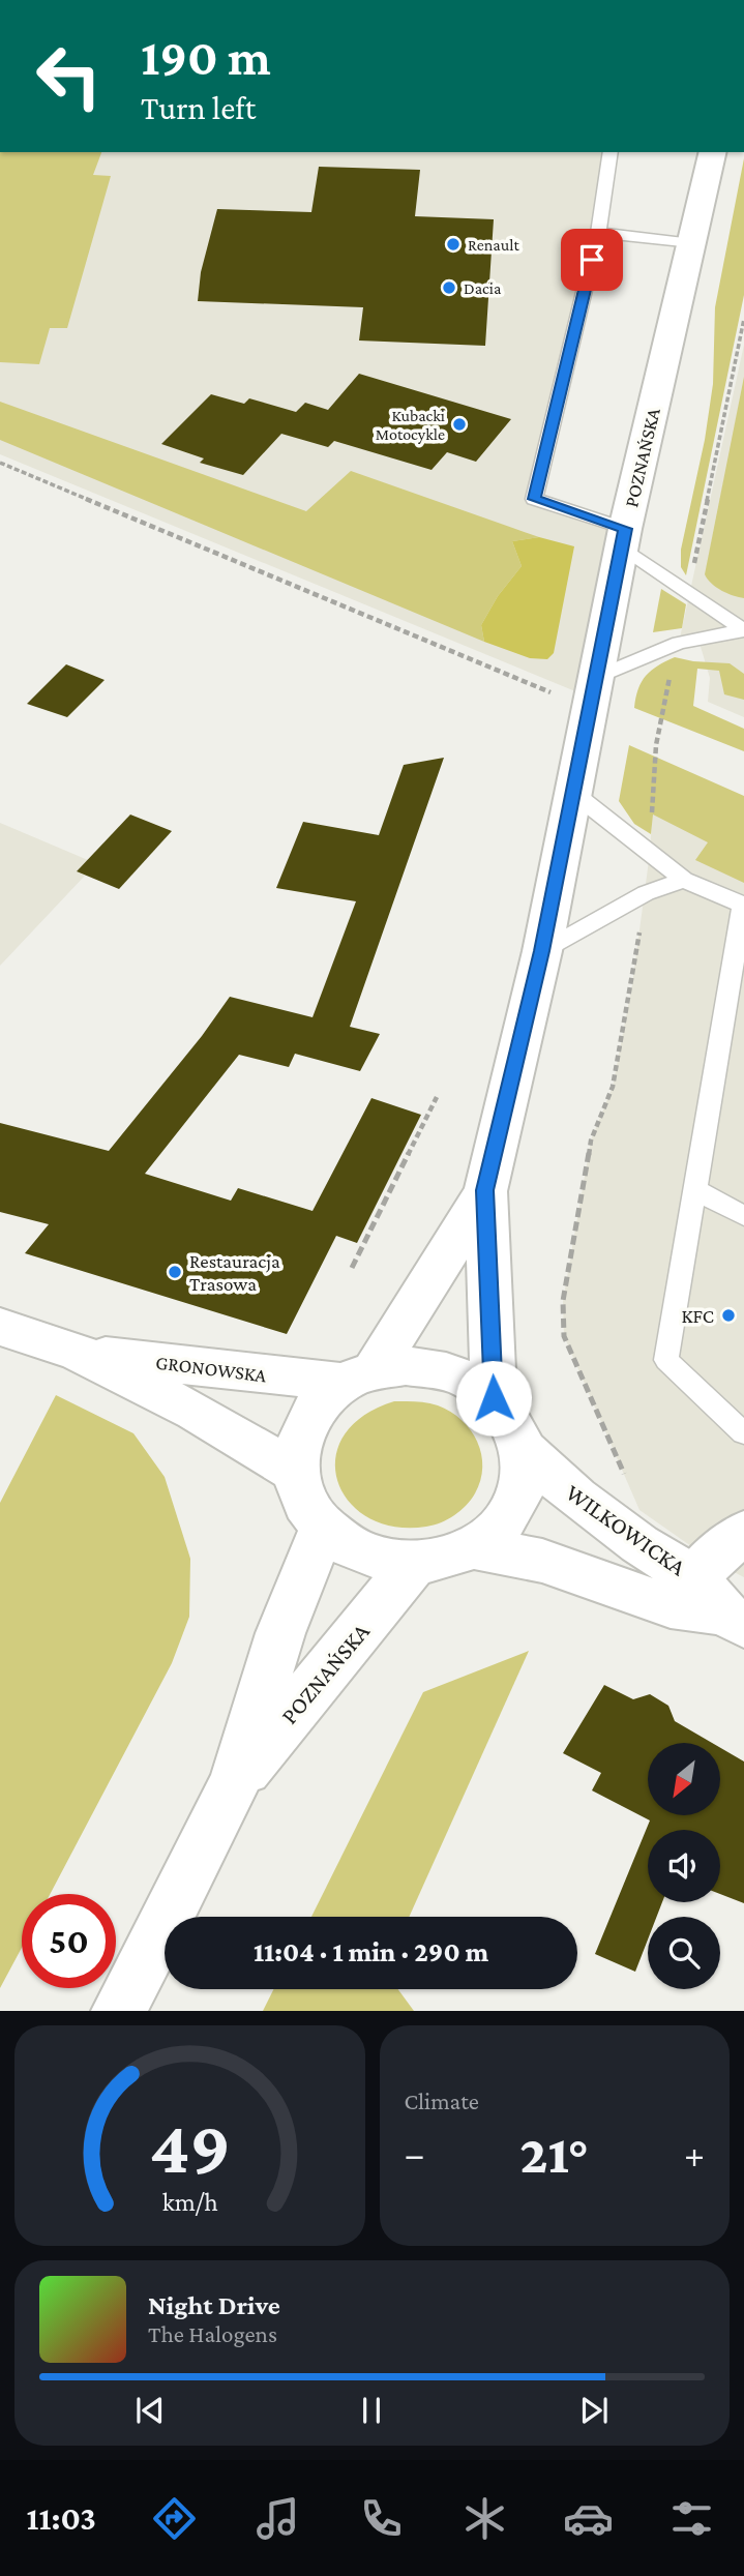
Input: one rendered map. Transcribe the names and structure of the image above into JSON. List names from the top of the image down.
{
  "streets": {
    "main road": ["POZNAŃSKA", "GRONOWSKA", "WILKOWICKA"]
  },
  "crossings": [
    ["POZNAŃSKA", "GRONOWSKA"],
    ["POZNAŃSKA", "WILKOWICKA"],
    ["GRONOWSKA", "WILKOWICKA"]
  ],
  "places": [
    "Renault",
    "Dacia",
    "Kubacki Motocykle",
    "Restauracja Trasowa",
    "KFC"
  ],
  "north": "bottom left",
  "page": {
    "turn": ["190 m", "Turn left"],
    "limit": "50",
    "trip": "11:04 · 1 min · 290 m",
    "tile": "Climate",
    "heat": ["−", "21°", "+"],
    "song": ["Night Drive", "The Halogens"],
    "tabs": "11:03",
    "gauge": ["49", "km/h"]
  }
}
